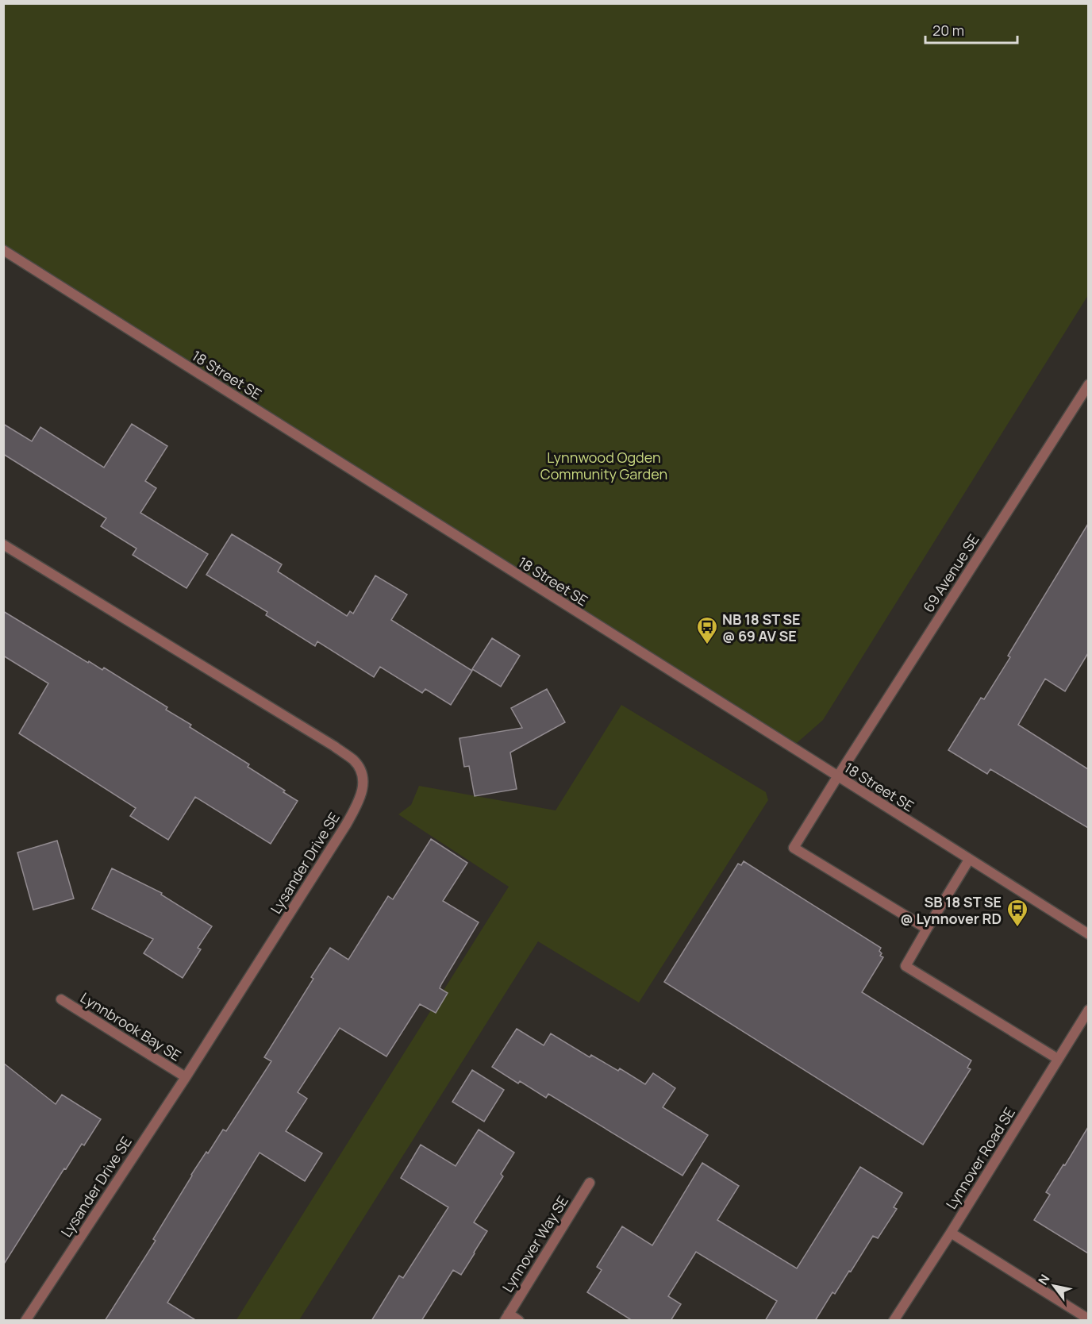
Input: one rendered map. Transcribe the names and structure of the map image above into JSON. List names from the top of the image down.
{
  "streets": {
    "street": [
      "18 Street SE",
      "69 Avenue SE",
      "Lysander Drive SE",
      "Lynnbrook Bay SE",
      "Lynnover Road SE",
      "Lynnover Way SE"
    ]
  },
  "crossings": [
    ["18 Street SE", "69 Avenue SE"],
    ["Lysander Drive SE", "Lynnbrook Bay SE"]
  ],
  "parks": ["Lynnwood Ogden Community Garden"],
  "places": {
    "bus stop": ["NB 18 ST SE @ 69 AV SE", "SB 18 ST SE @ Lynnover RD"]
  },
  "scale_bar": "20 m",
  "north": "top left"
}
